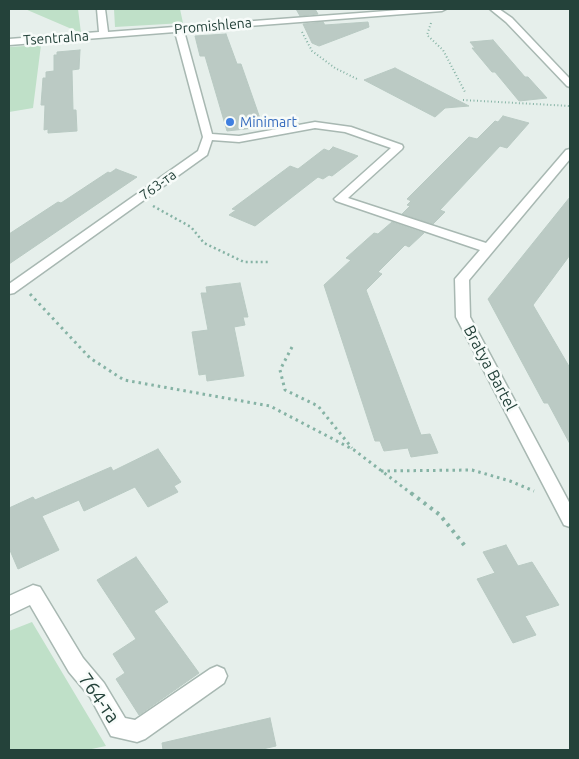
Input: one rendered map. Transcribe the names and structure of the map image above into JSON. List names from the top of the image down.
{
  "streets": {
    "street": [
      "Promishlena",
      "Tsentralna",
      "763-та",
      "Bratya Bartel",
      "764-та"
    ]
  },
  "crossings": [
    ["Promishlena", "Tsentralna"]
  ],
  "places": ["Minimart"]
}
